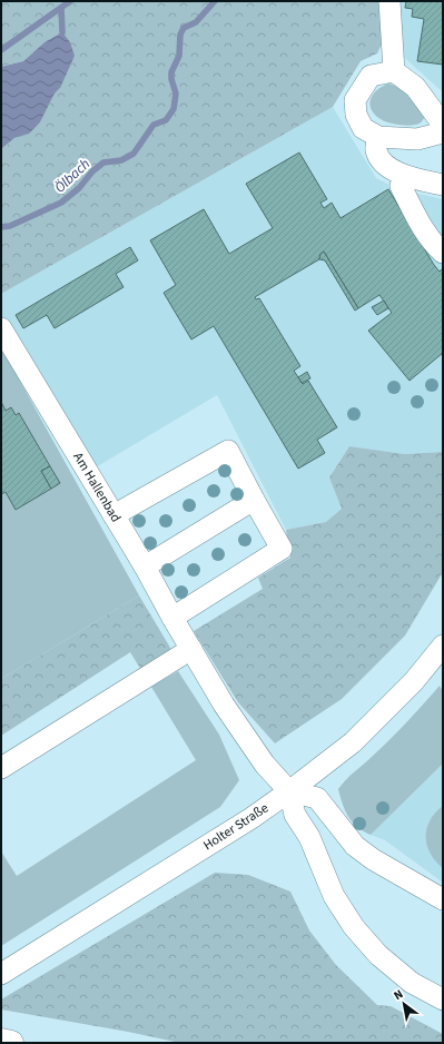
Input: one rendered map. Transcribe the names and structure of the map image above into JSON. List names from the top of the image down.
{
  "streets": {
    "street": ["Am Hallenbad", "Holter Straße"]
  },
  "crossings": [
    ["Am Hallenbad", "Holter Straße"]
  ],
  "water": ["Ölbach"],
  "north": "top left"
}
